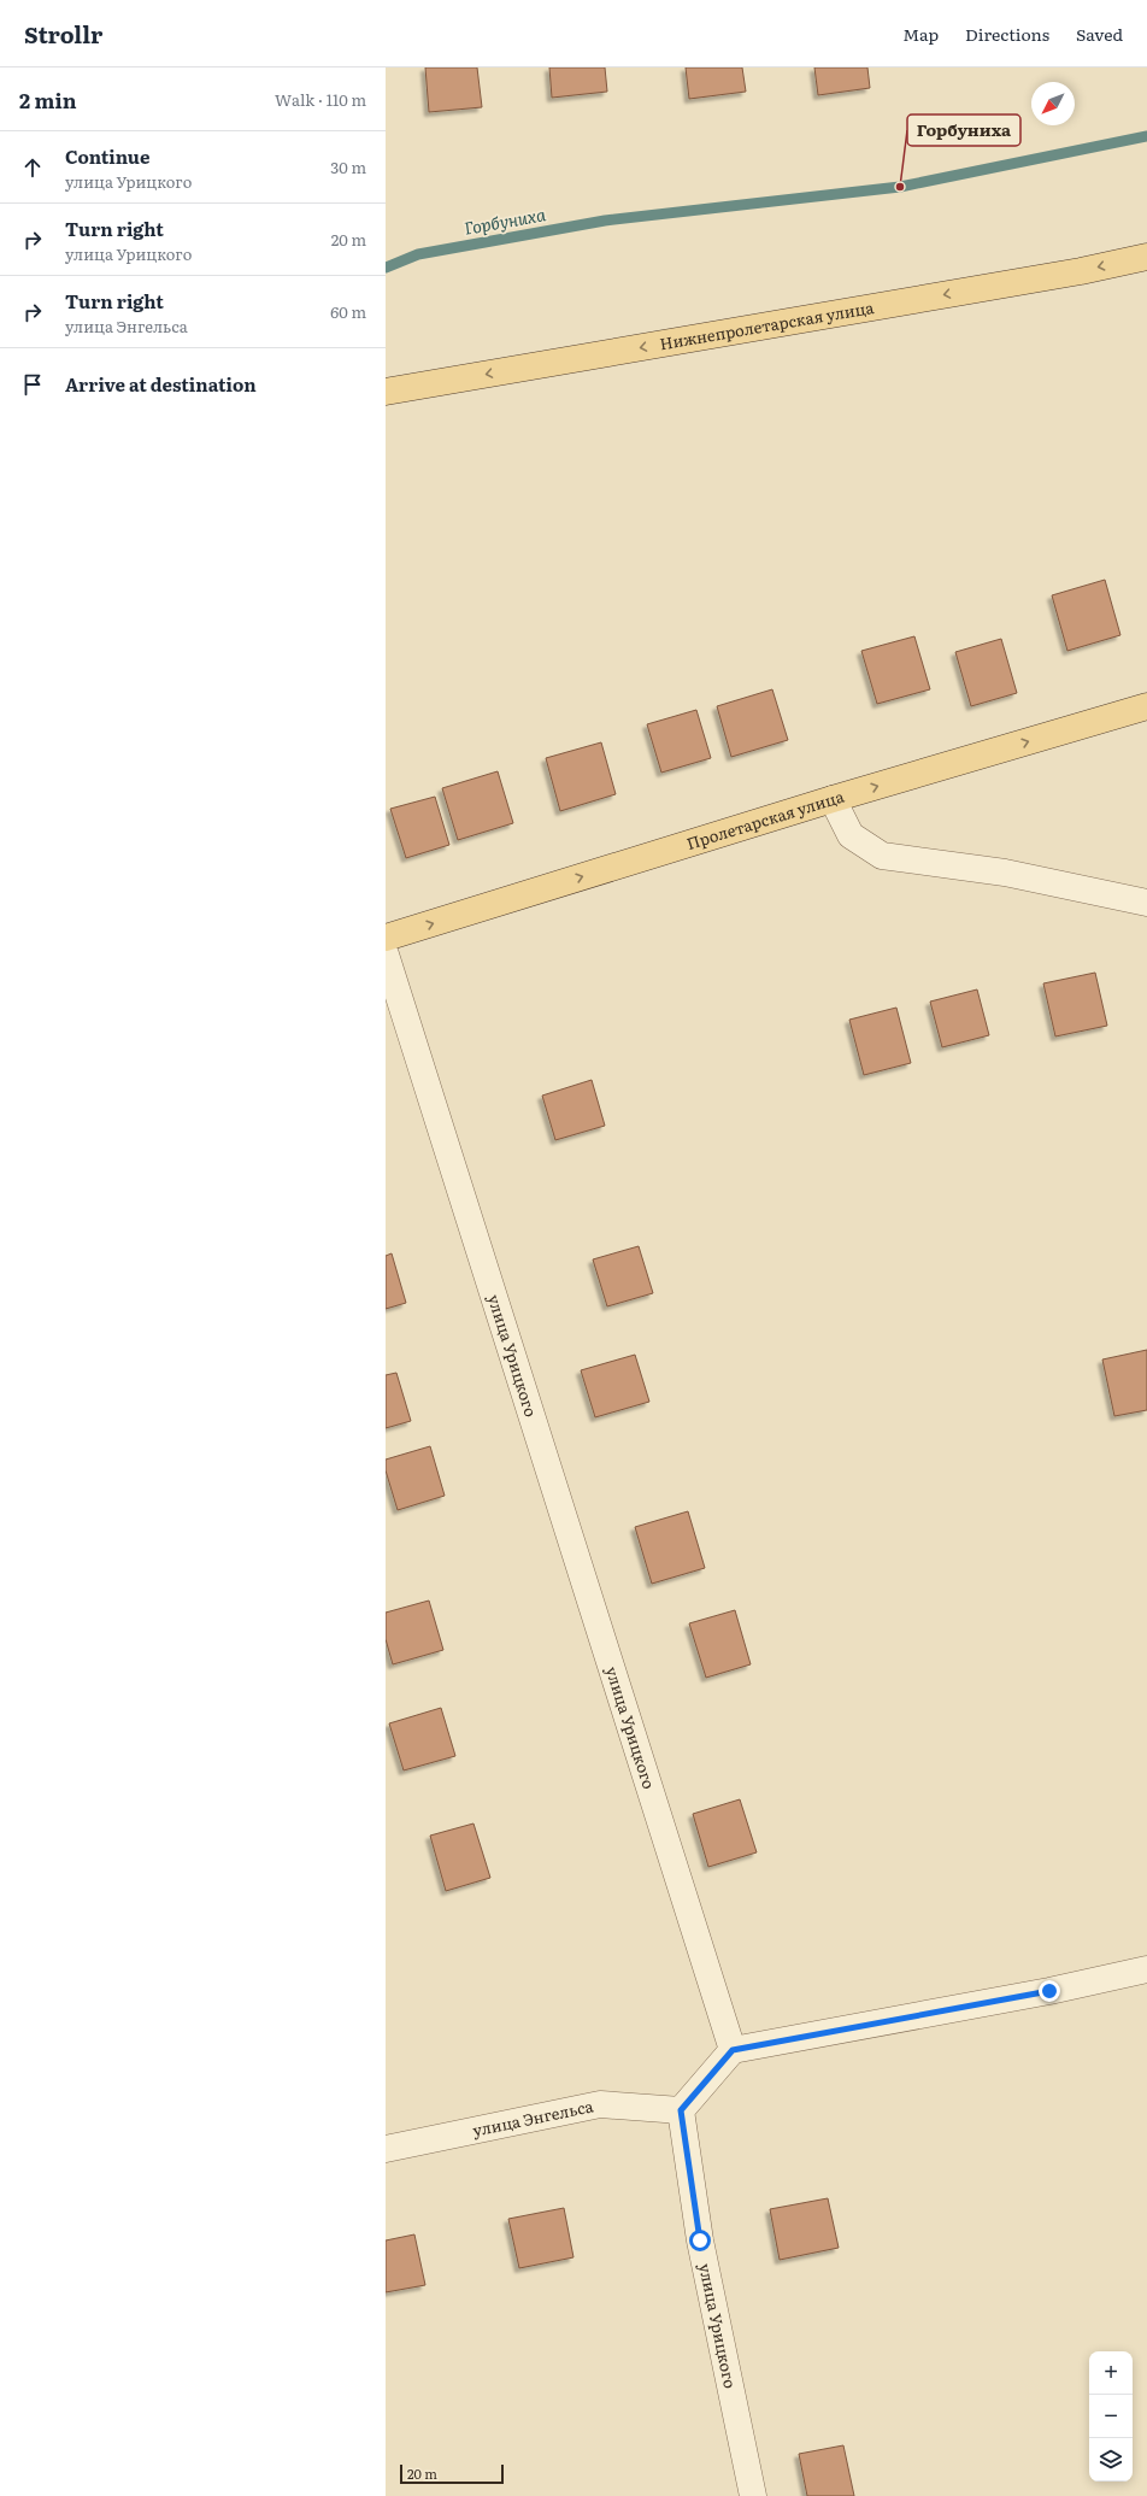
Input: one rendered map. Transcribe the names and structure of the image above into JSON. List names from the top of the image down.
{
  "streets": {
    "main road": ["Нижнепролетарская улица", "Пролетарская улица"],
    "street": ["улица Урицкого", "улица Энгельса"]
  },
  "crossings": [
    ["улица Урицкого", "улица Энгельса"]
  ],
  "one_way": ["Нижнепролетарская улица", "Пролетарская улица"],
  "water": ["Горбуниха"],
  "places": ["Горбуниха"],
  "scale_bar": "20 m",
  "north": "bottom left",
  "page": {
    "header": "Strollr",
    "nav": ["Map", "Directions", "Saved"],
    "heading": ["2 min", "Walk · 110 m"],
    "list": [
      ["Continue", "улица Урицкого", "30 m"],
      ["Turn right", "улица Урицкого", "20 m"],
      ["Turn right", "улица Энгельса", "60 m"],
      "Arrive at destination"
    ],
    "map_buttons": ["+", "−"],
    "scale": "20 m"
  }
}
